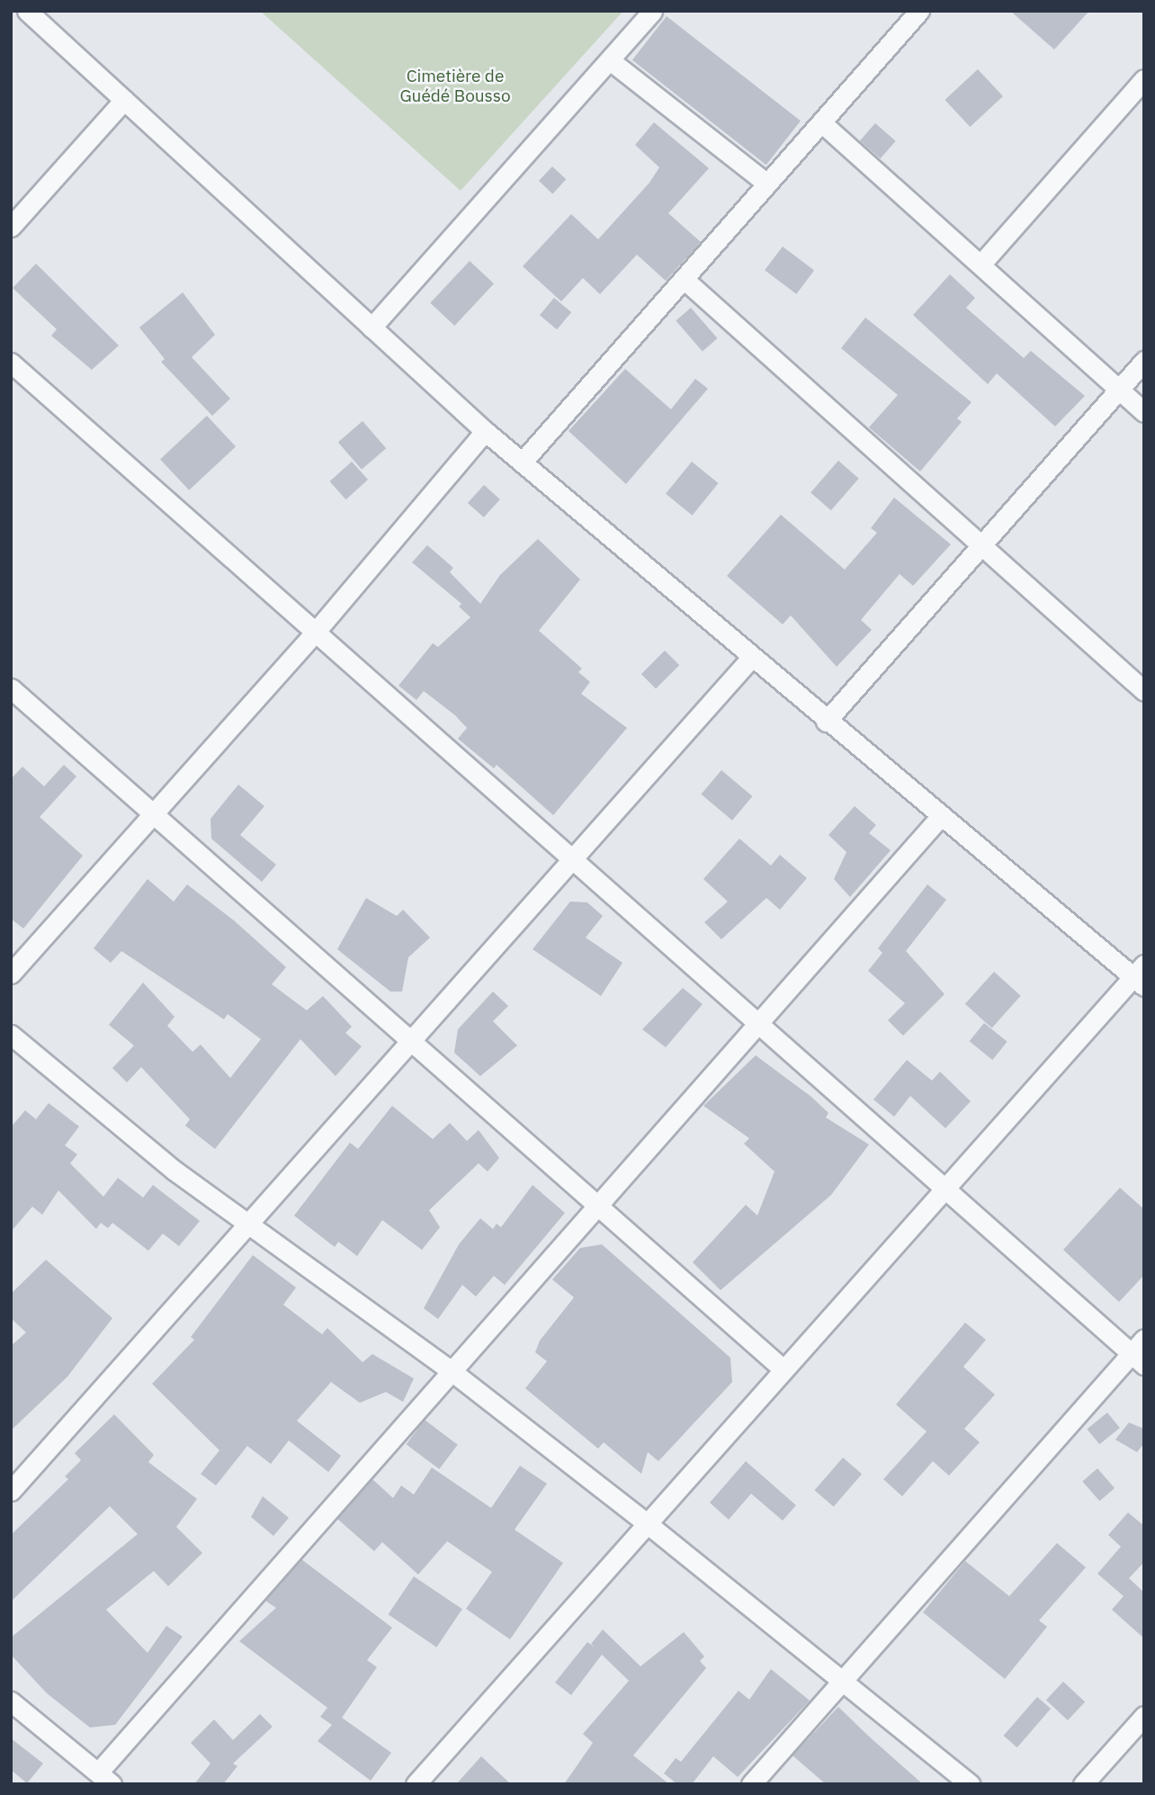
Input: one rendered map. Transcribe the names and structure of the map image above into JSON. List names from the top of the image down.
{
  "parks": ["Cimetière de Guédé Bousso"]
}
